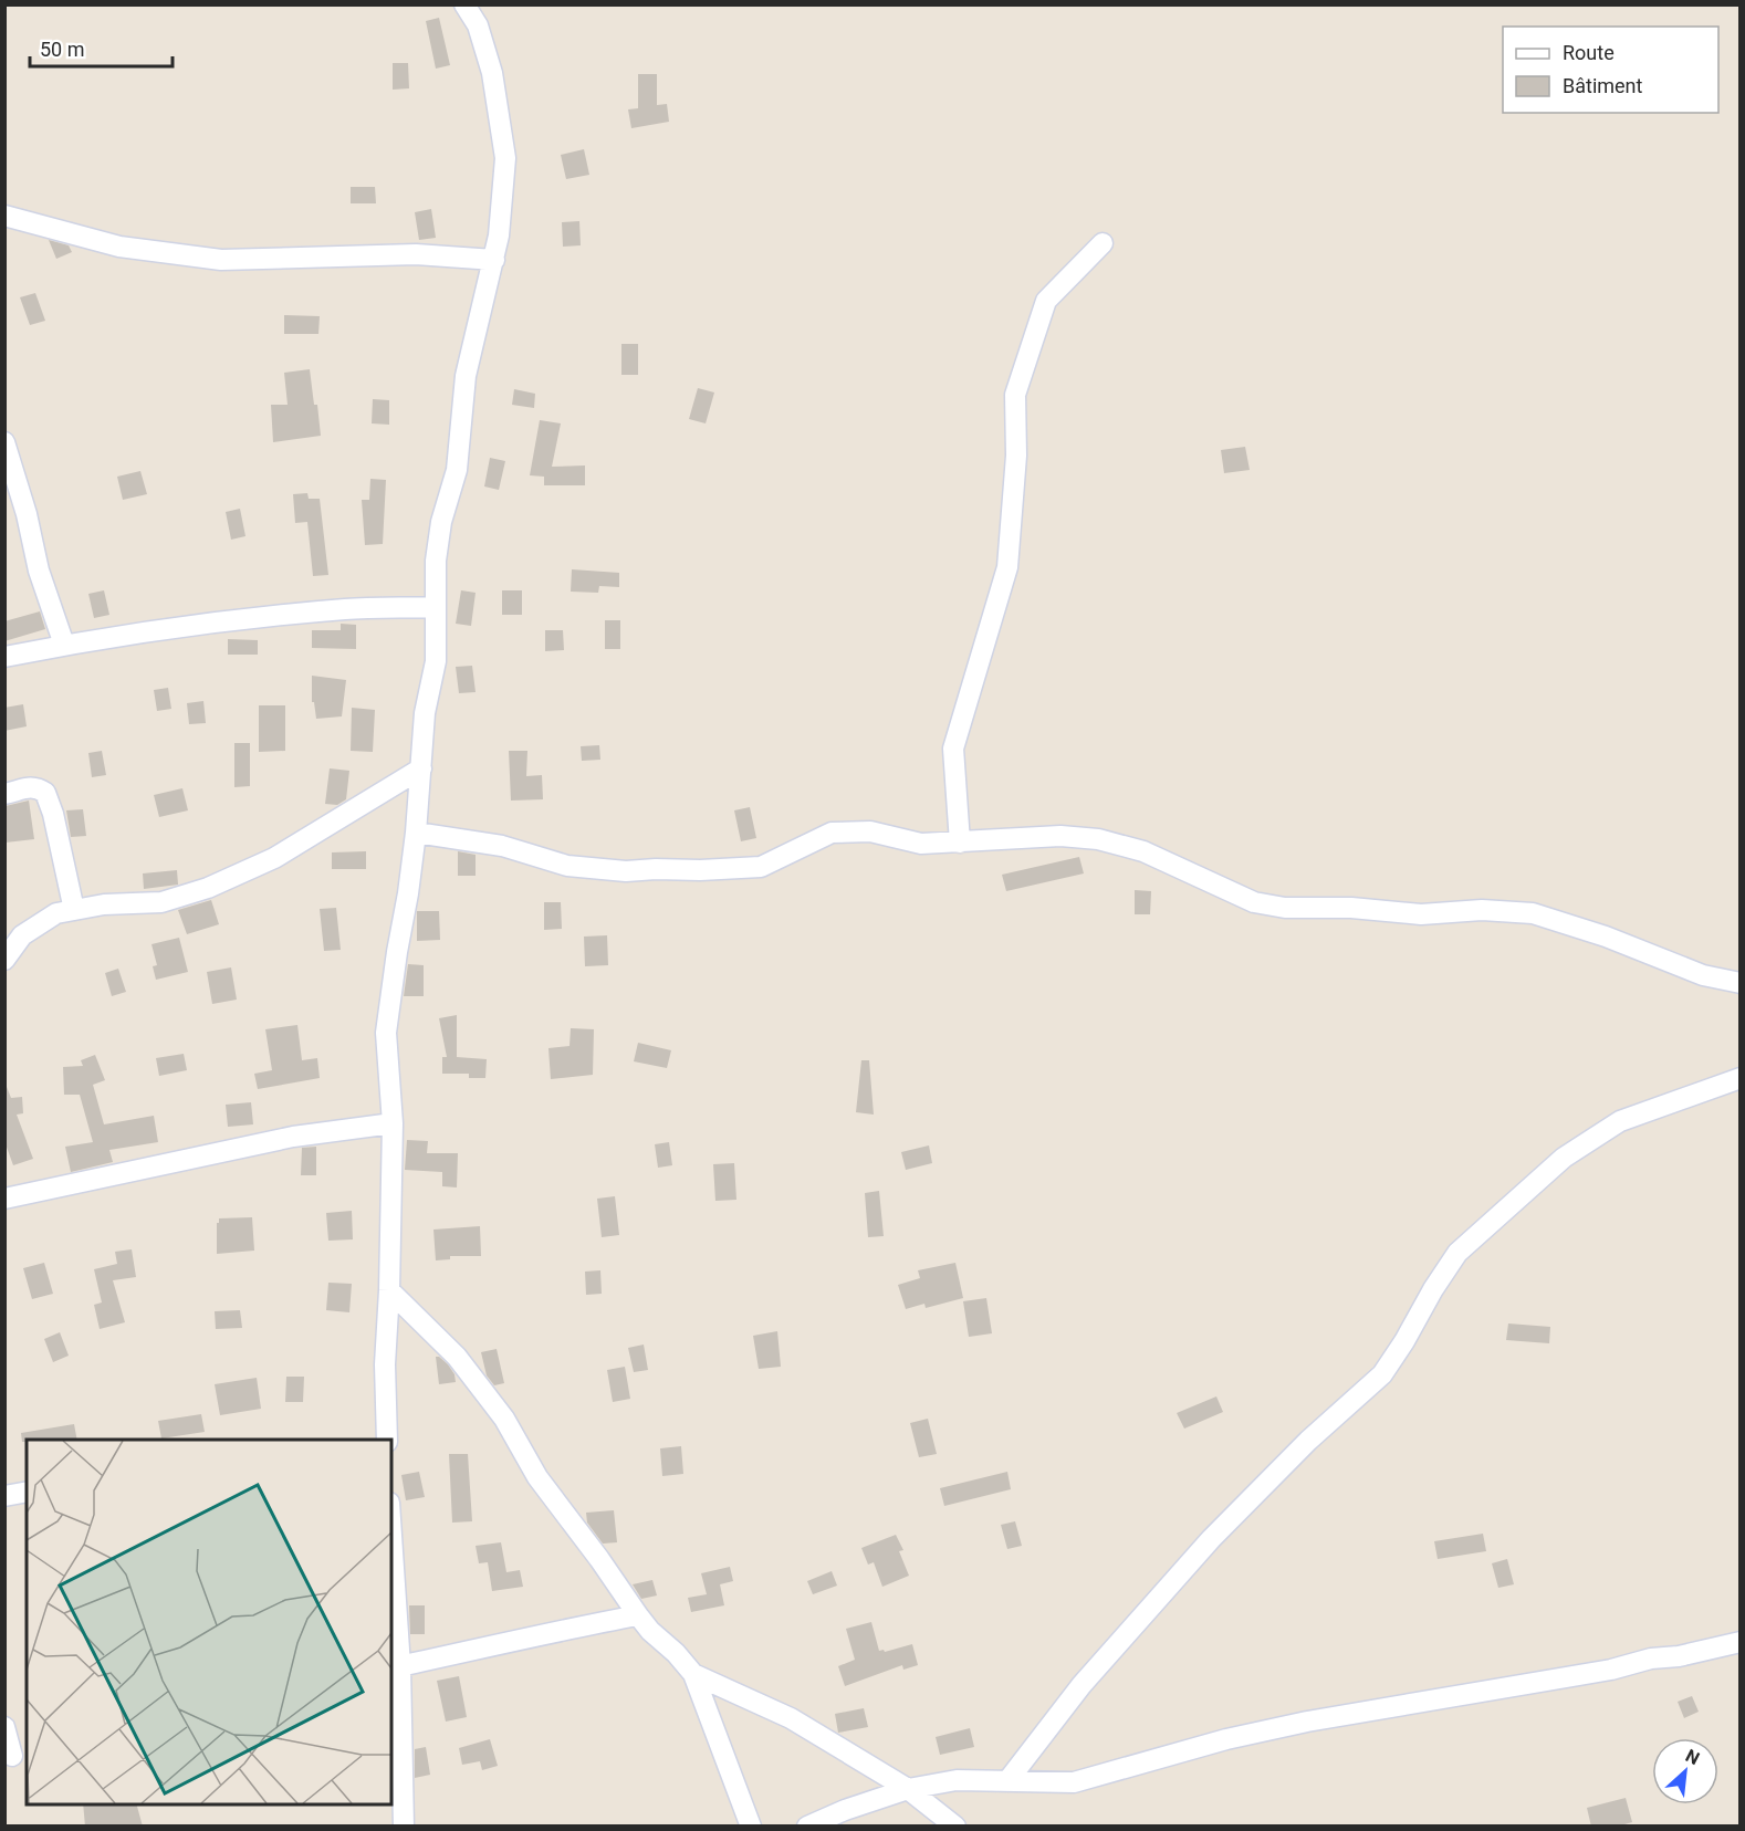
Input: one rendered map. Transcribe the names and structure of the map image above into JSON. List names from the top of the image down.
{
  "legend": ["Route", "Bâtiment"],
  "scale_bar": "50 m",
  "north": "top right"
}
